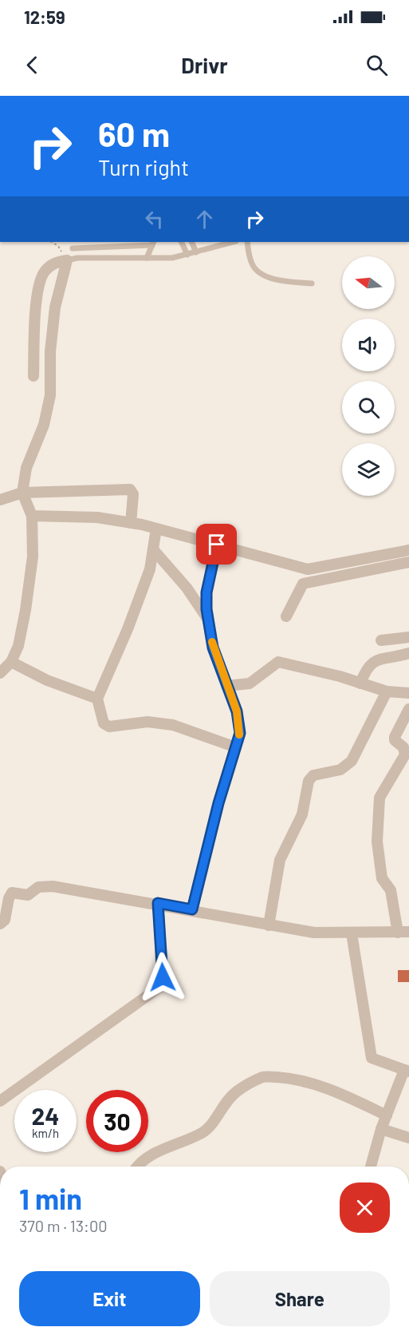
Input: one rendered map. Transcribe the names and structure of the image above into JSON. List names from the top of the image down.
{
  "north": "left",
  "page": {
    "status": "12:59",
    "header": "Drivr",
    "turn": ["60 m", "Turn right"],
    "speed": "24 km/h",
    "limit": "30",
    "heading": ["1 min", "370 m · 13:00"],
    "buttons": ["Exit", "Share"]
  }
}
